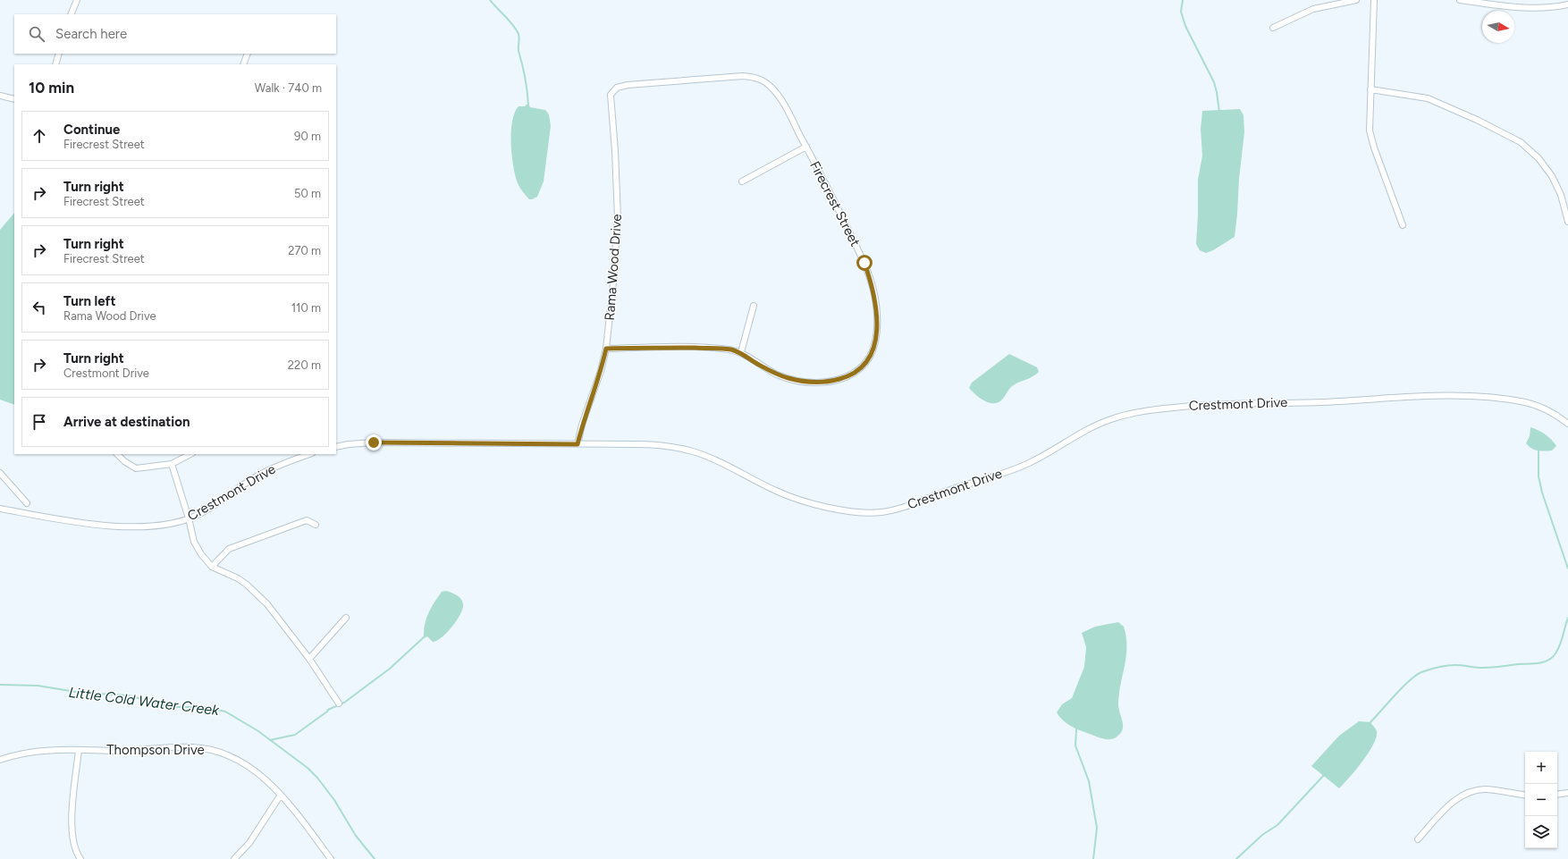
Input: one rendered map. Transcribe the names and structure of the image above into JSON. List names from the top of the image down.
{
  "streets": {
    "street": [
      "Firecrest Street",
      "Rama Wood Drive",
      "Crestmont Drive",
      "Thompson Drive"
    ]
  },
  "crossings": [
    ["Firecrest Street", "Rama Wood Drive"],
    ["Rama Wood Drive", "Crestmont Drive"]
  ],
  "water": ["Little Cold Water Creek"],
  "north": "right",
  "page": {
    "search": "Search here",
    "heading": ["10 min", "Walk · 740 m"],
    "list": [
      ["Continue", "Firecrest Street", "90 m"],
      ["Turn right", "Firecrest Street", "50 m"],
      ["Turn right", "Firecrest Street", "270 m"],
      ["Turn left", "Rama Wood Drive", "110 m"],
      ["Turn right", "Crestmont Drive", "220 m"],
      "Arrive at destination"
    ],
    "map_buttons": ["+", "−"]
  }
}
